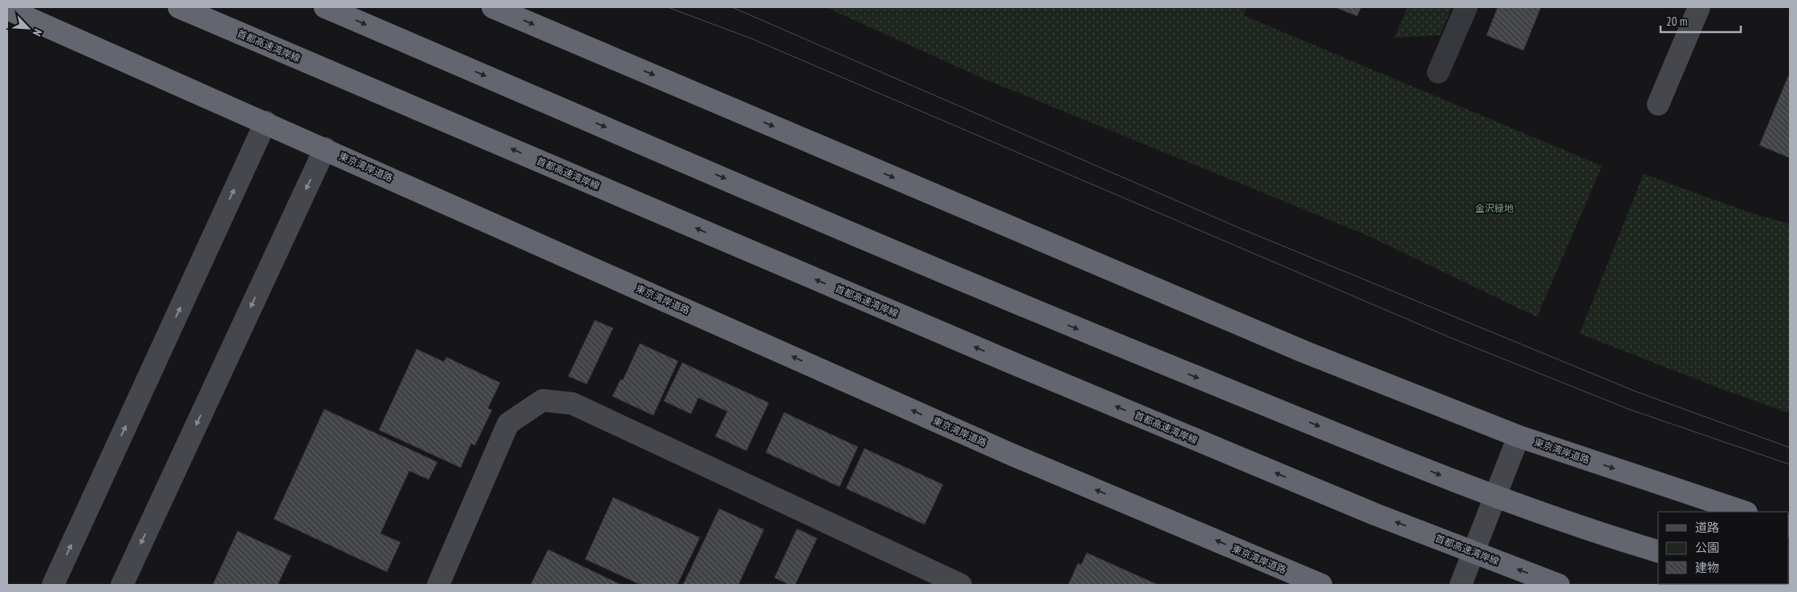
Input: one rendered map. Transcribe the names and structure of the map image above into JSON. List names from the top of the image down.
{
  "streets": {
    "highway": ["首都高速湾岸線", "東京湾岸道路"]
  },
  "parks": ["金沢緑地"],
  "legend": ["道路", "公園", "建物"],
  "scale_bar": "20 m",
  "north": "bottom right"
}
